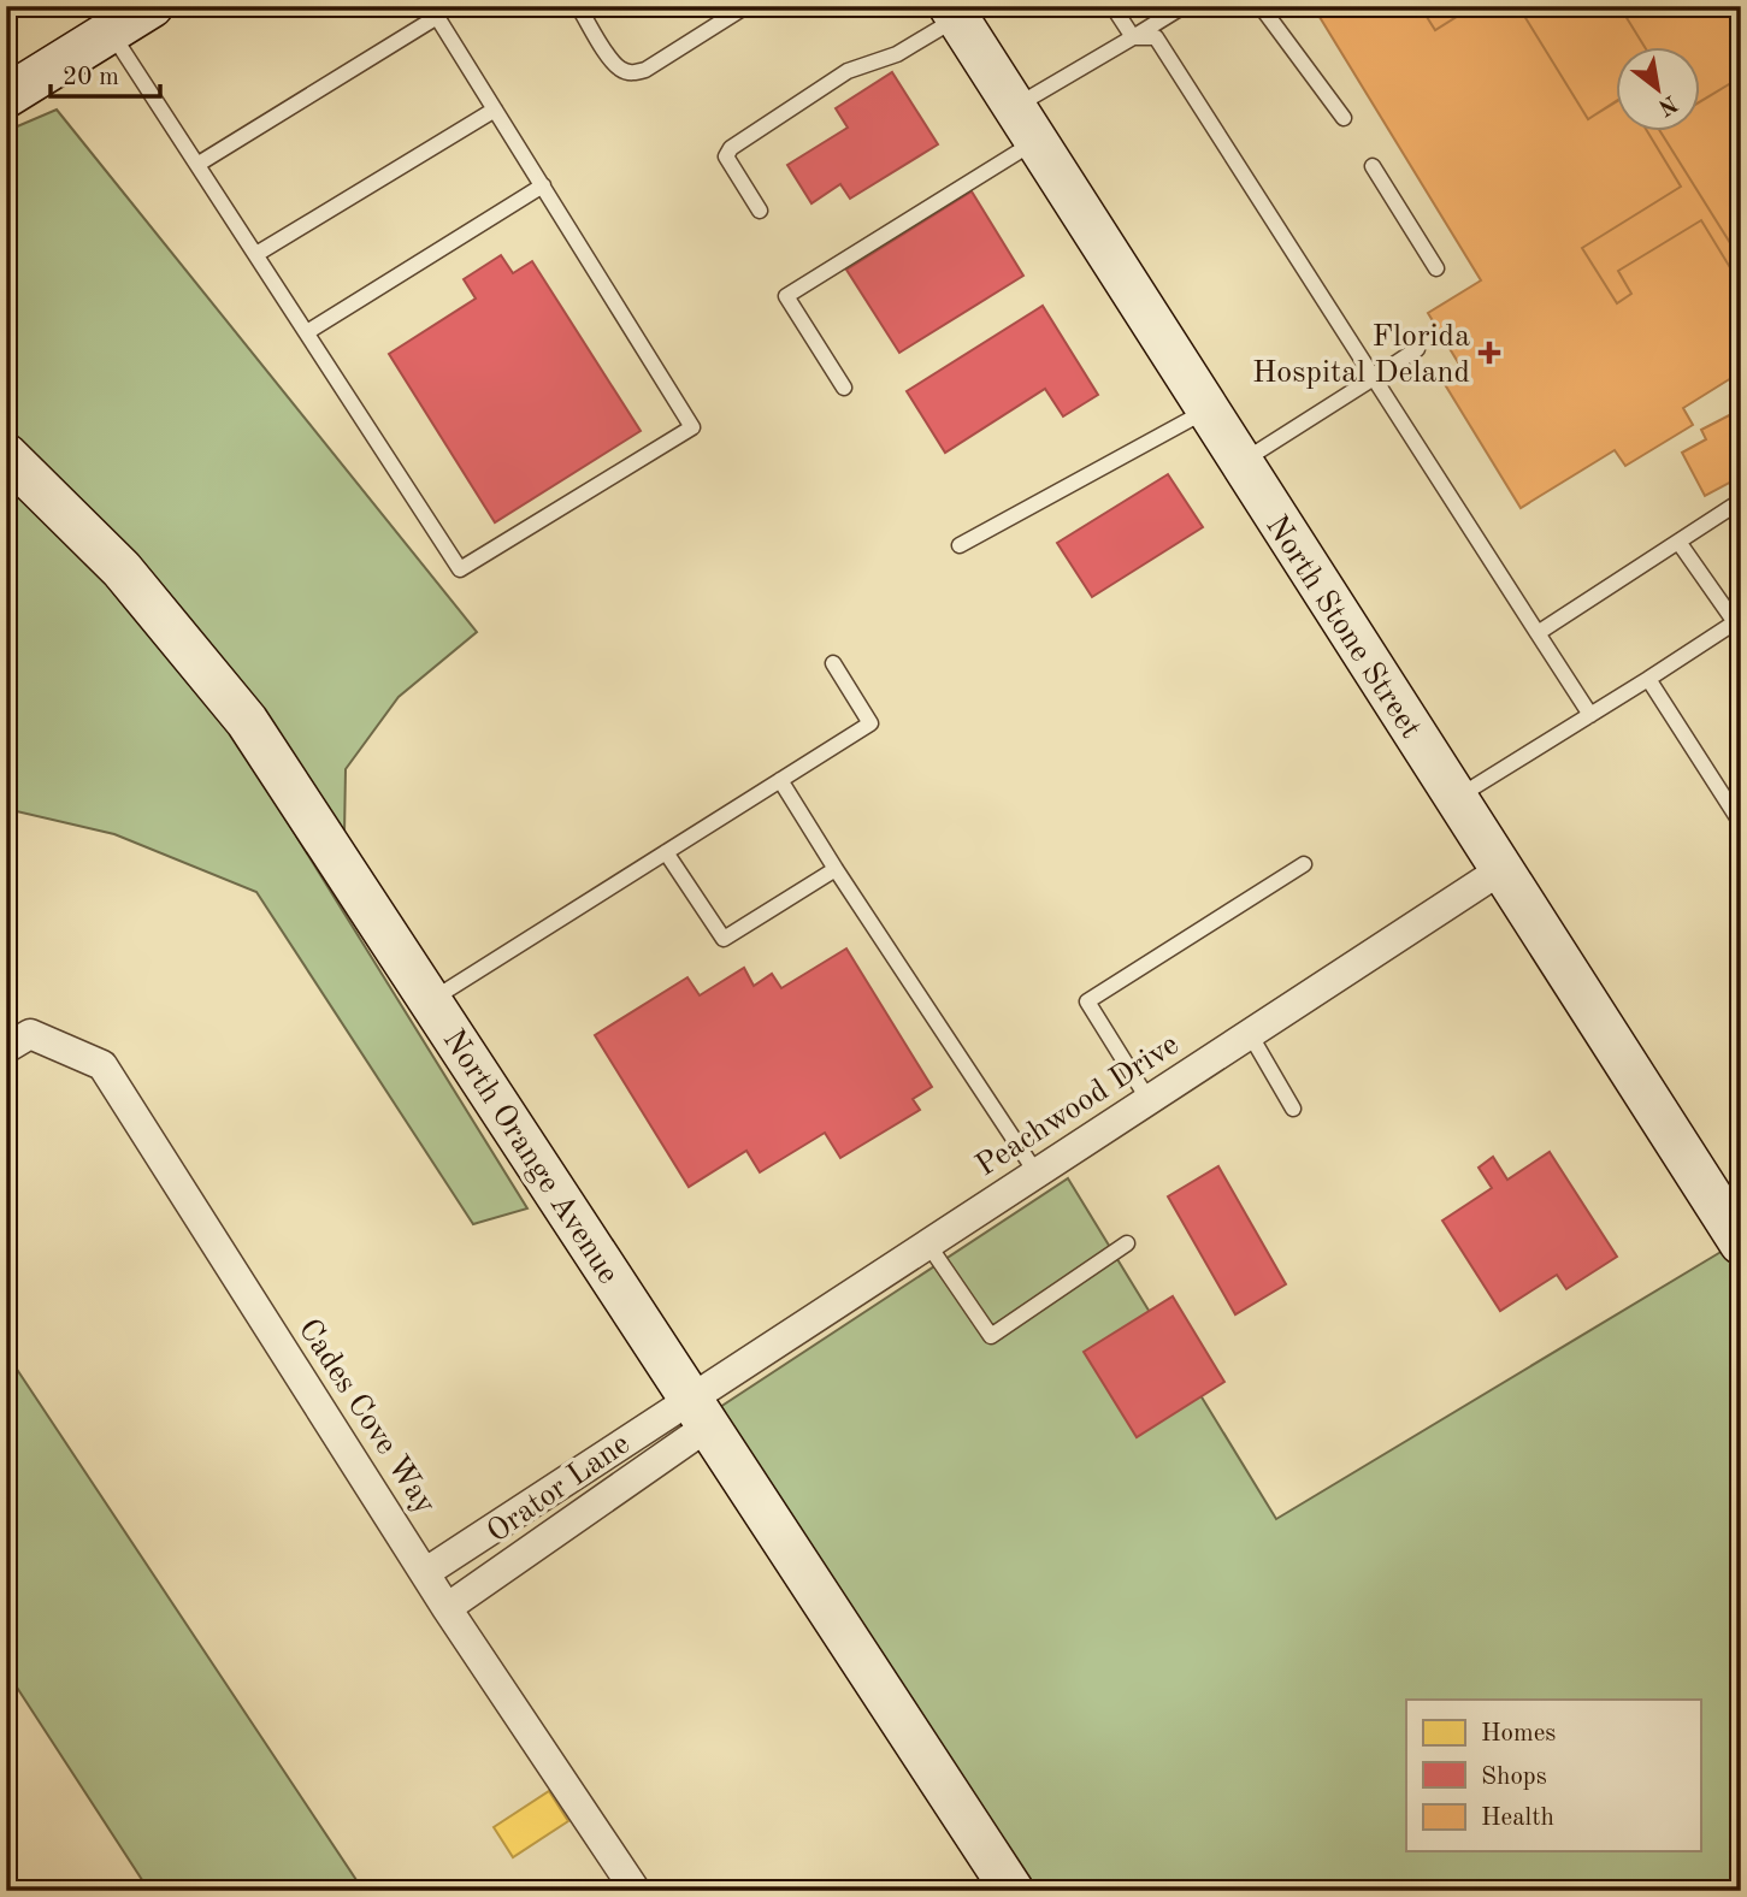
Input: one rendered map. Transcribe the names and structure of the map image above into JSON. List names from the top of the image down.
{
  "streets": {
    "street": [
      "North Stone Street",
      "Peachwood Drive",
      "North Orange Avenue",
      "Cades Cove Way",
      "Orator Lane"
    ]
  },
  "crossings": [
    ["North Stone Street", "Peachwood Drive"],
    ["Peachwood Drive", "North Orange Avenue"],
    ["Peachwood Drive", "Orator Lane"],
    ["North Orange Avenue", "Orator Lane"],
    ["Cades Cove Way", "Orator Lane"]
  ],
  "places": {
    "health": ["Florida Hospital Deland"]
  },
  "legend": ["Homes", "Shops", "Health"],
  "scale_bar": "20 m",
  "north": "bottom right"
}
